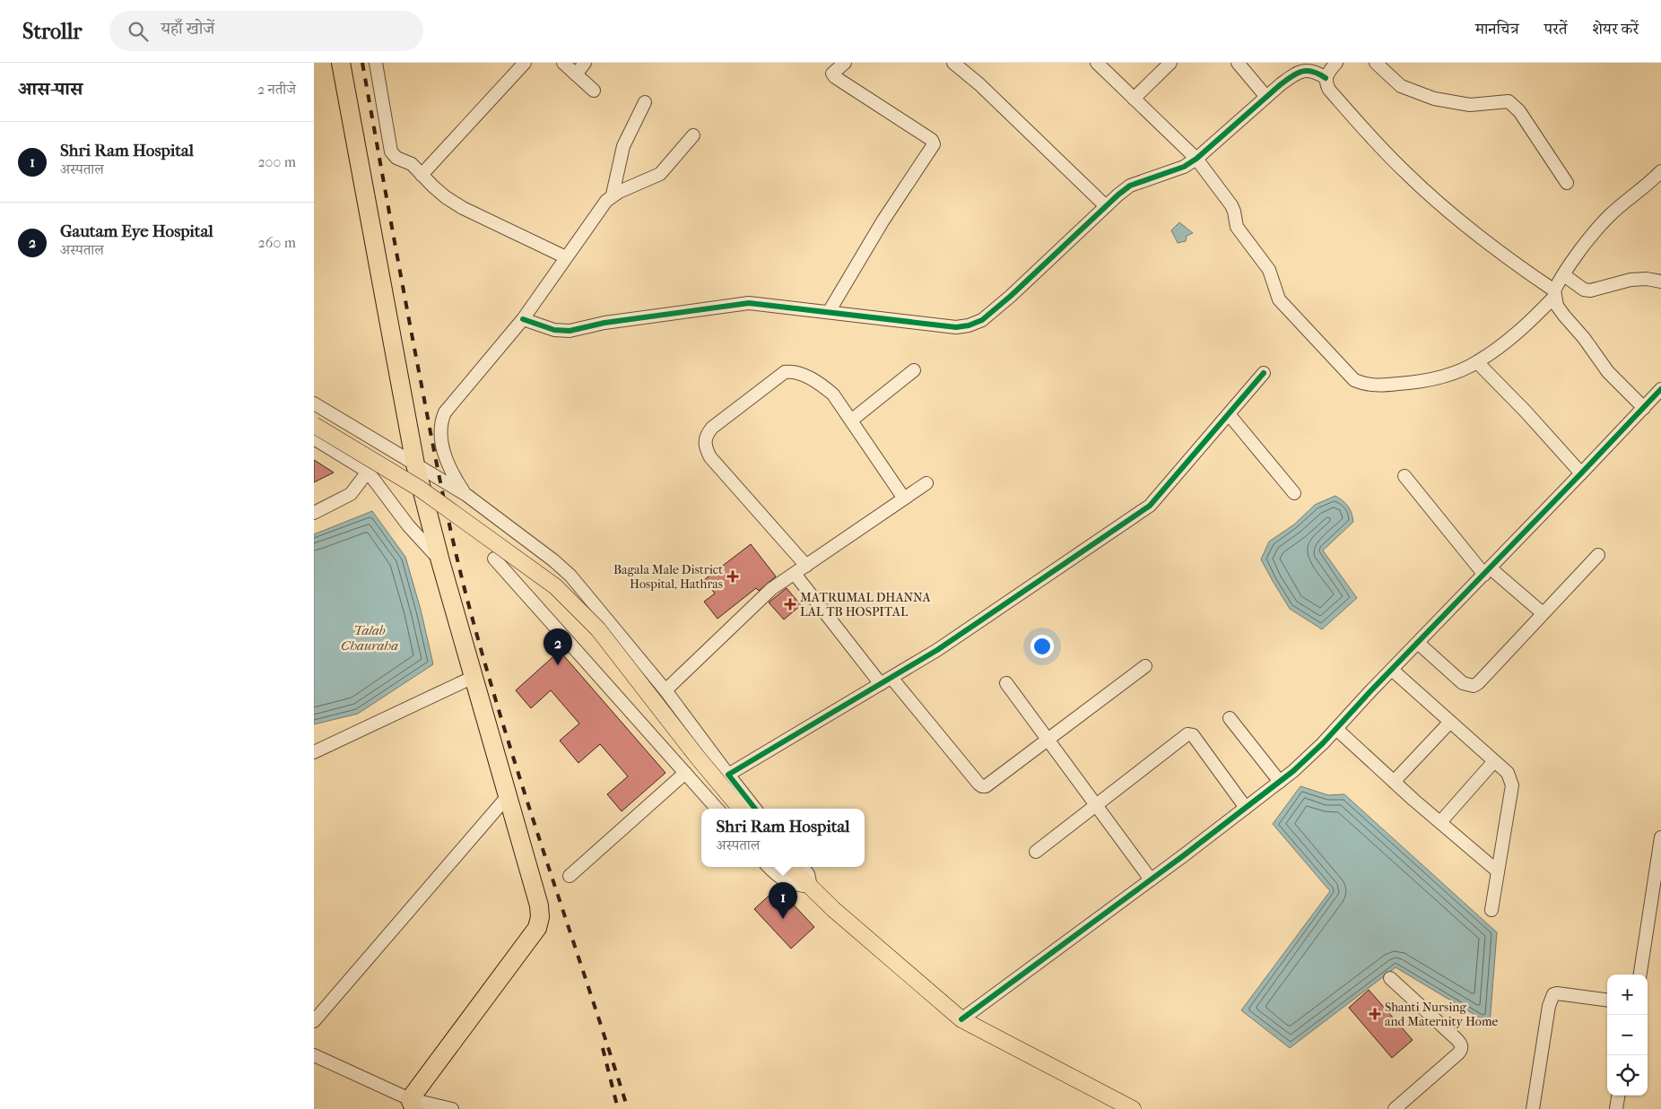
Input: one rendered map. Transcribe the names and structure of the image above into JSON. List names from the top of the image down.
{
  "water": ["Talab Chauraha"],
  "places": {
    "health": ["Bagala Male District Hospital, Hathras", "MATRUMAL DHANNA LAL TB HOSPITAL", "Shanti Nursing and Maternity Home"]
  },
  "page": {
    "header": "Strollr",
    "search": "यहाँ खोजें",
    "nav": ["मानचित्र", "परतें", "शेयर करें"],
    "heading": ["आस-पास", "2 नतीजे"],
    "list": [
      {
        "mark": "1",
        "name": "Shri Ram Hospital",
        "note": "अस्पताल",
        "value": "200 m"
      },
      {
        "mark": "2",
        "name": "Gautam Eye Hospital",
        "note": "अस्पताल",
        "value": "260 m"
      }
    ],
    "pins": ["2", "1"],
    "popup": ["Shri Ram Hospital", "अस्पताल"],
    "map_buttons": ["+", "−"]
  }
}
